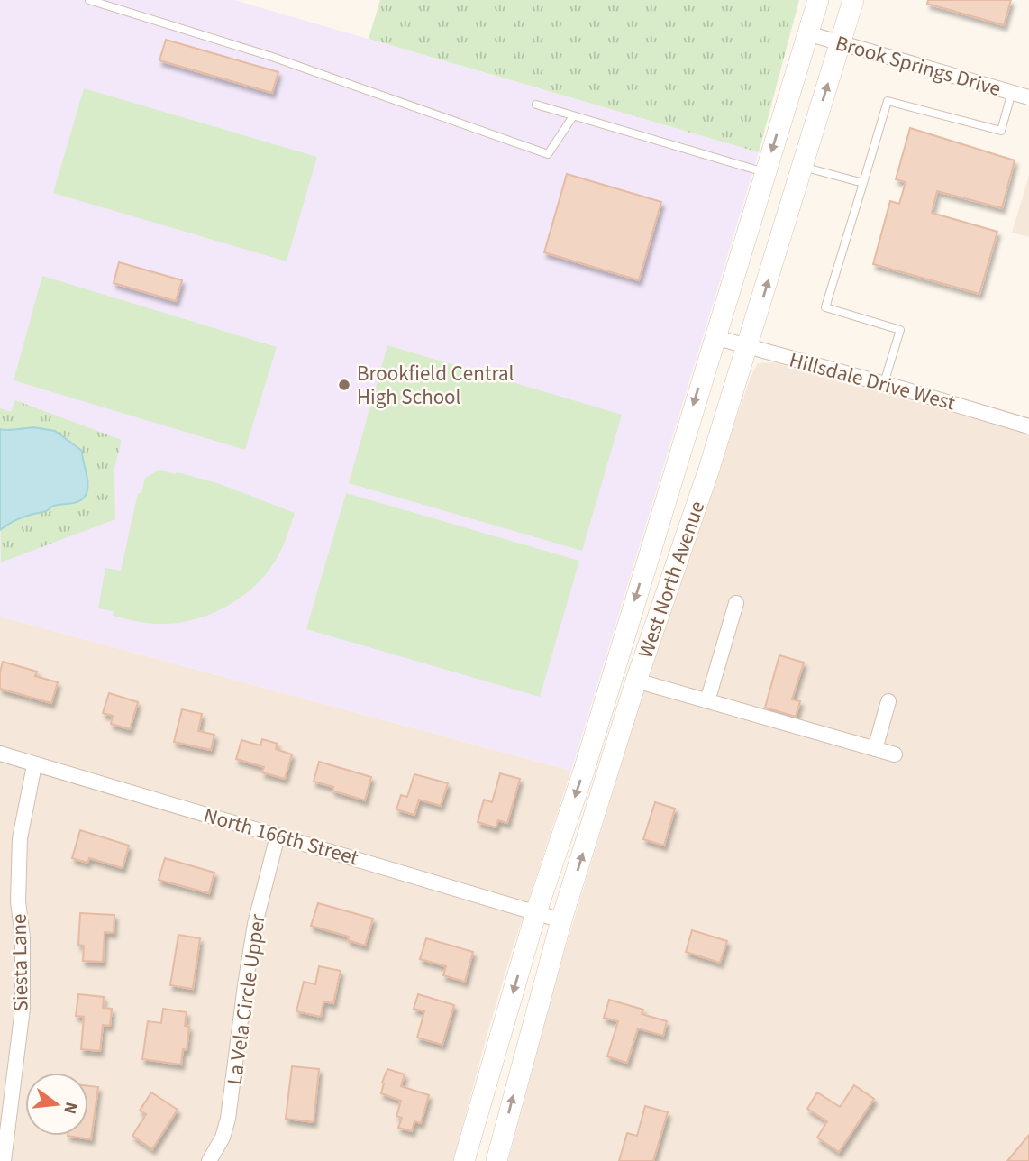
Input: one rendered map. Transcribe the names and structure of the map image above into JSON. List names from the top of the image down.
{
  "streets": {
    "main road": ["West North Avenue"],
    "street": [
      "Brook Springs Drive",
      "Hillsdale Drive West",
      "North 166th Street",
      "Siesta Lane",
      "La Vela Circle Upper"
    ]
  },
  "crossings": [
    ["Brook Springs Drive", "West North Avenue"],
    ["Hillsdale Drive West", "West North Avenue"],
    ["West North Avenue", "North 166th Street"],
    ["North 166th Street", "Siesta Lane"],
    ["North 166th Street", "La Vela Circle Upper"]
  ],
  "places": ["Brookfield Central High School"],
  "north": "right"
}
